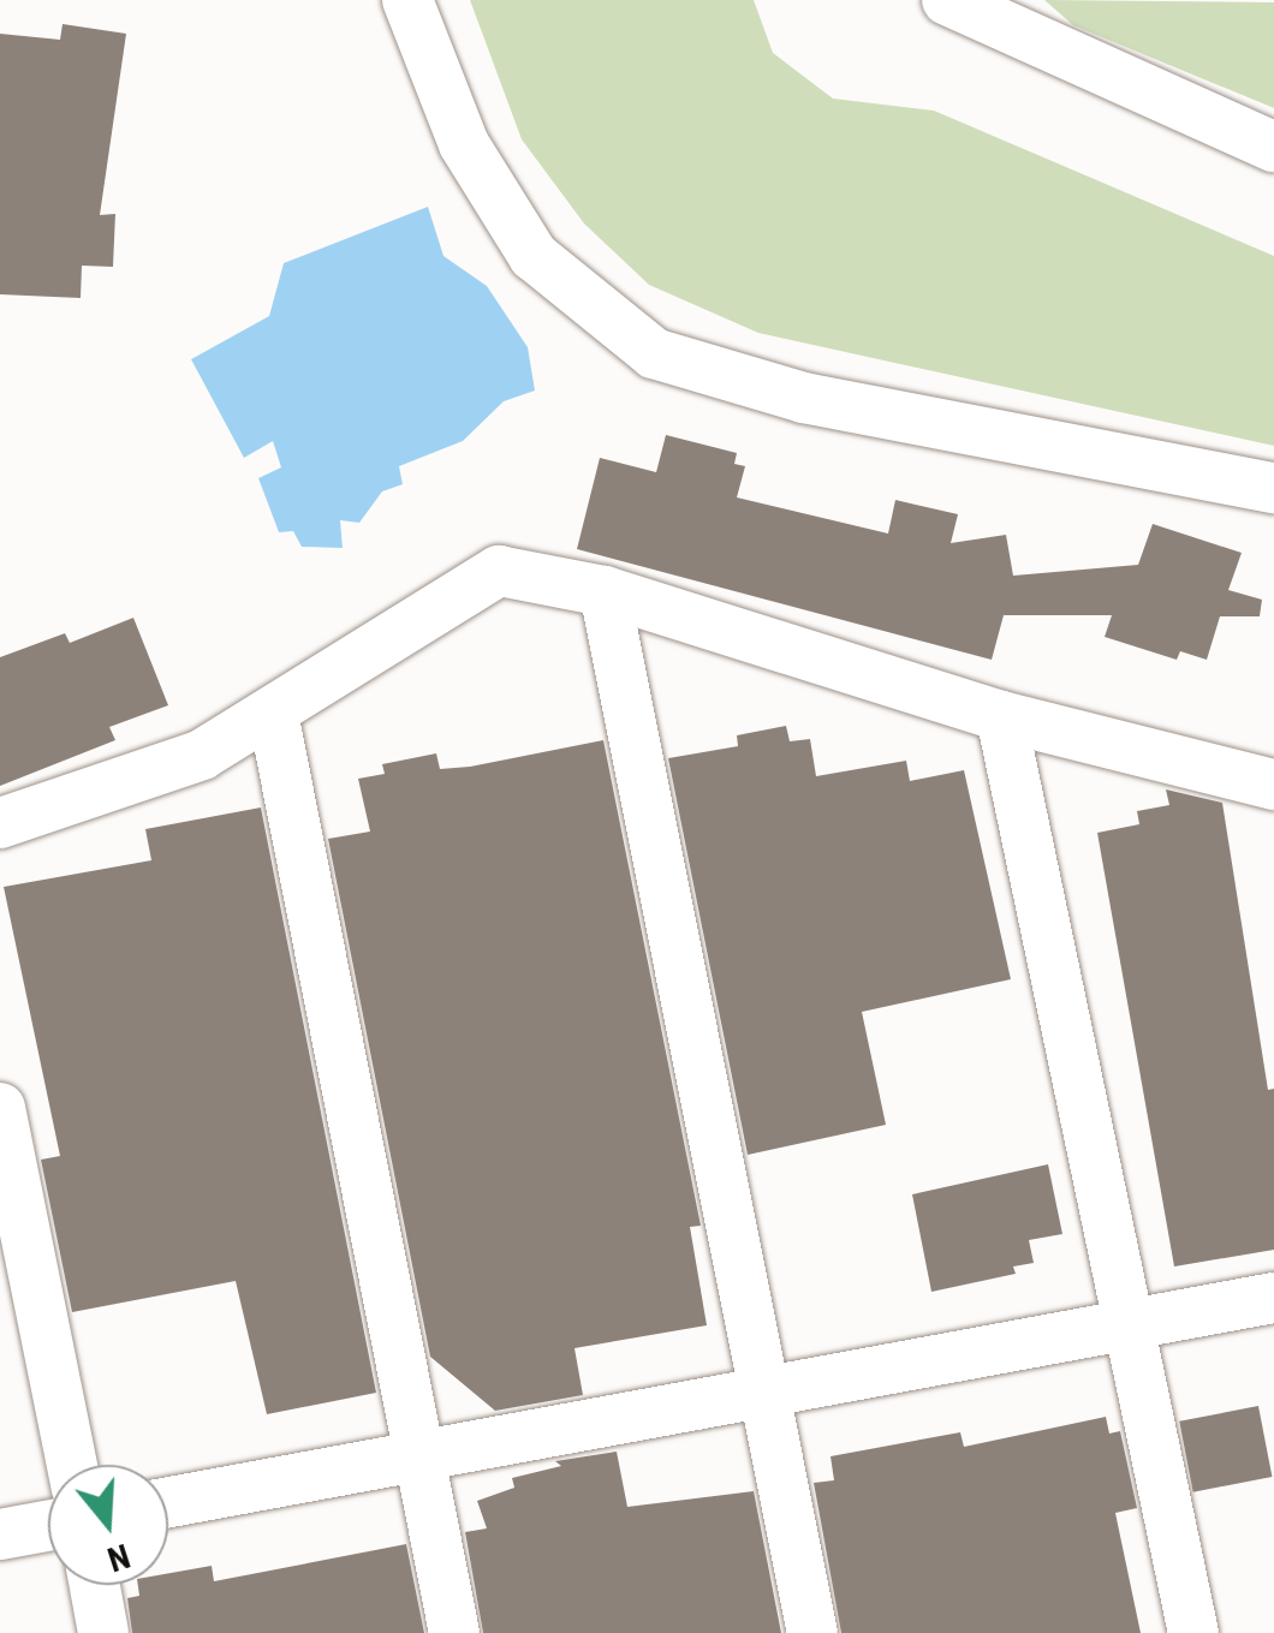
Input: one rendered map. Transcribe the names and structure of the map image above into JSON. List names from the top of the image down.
{
  "north": "bottom"
}
